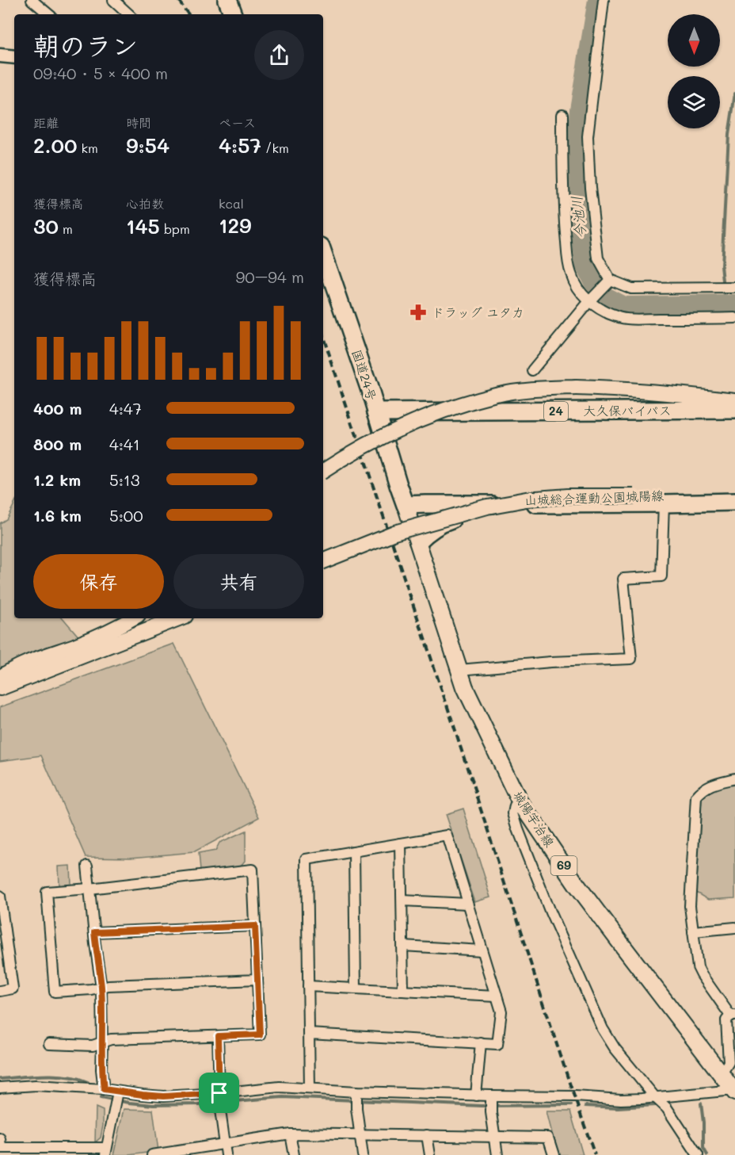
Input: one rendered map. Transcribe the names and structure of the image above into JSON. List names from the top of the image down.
{
  "streets": {
    "highway": ["国道24号", "大久保バイパス", "24"],
    "main road": ["山城総合運動公園城陽線", "城陽宇治線", "69"]
  },
  "crossings": [
    ["国道24号", "大久保バイパス"],
    ["国道24号", "城陽宇治線"]
  ],
  "water": ["今池川"],
  "places": {
    "pharmacy": ["ドラッグ ユタカ"]
  },
  "north": "bottom",
  "page": {
    "heading": ["朝のラン", "09:40 · 5 × 400 m"],
    "stats": [
      ["距離", "2.00 km"],
      ["時間", "9:54"],
      ["ペース", "4:57 /km"],
      ["獲得標高", "30 m"],
      ["心拍数", "145 bpm"],
      ["kcal", "129"]
    ],
    "chart": ["獲得標高", "90–94 m"],
    "list": [
      {
        "name": "400 m",
        "note": "4:47"
      },
      {
        "name": "800 m",
        "note": "4:41"
      },
      {
        "name": "1.2 km",
        "note": "5:13"
      },
      {
        "name": "1.6 km",
        "note": "5:00"
      }
    ],
    "buttons": ["保存", "共有"]
  }
}
